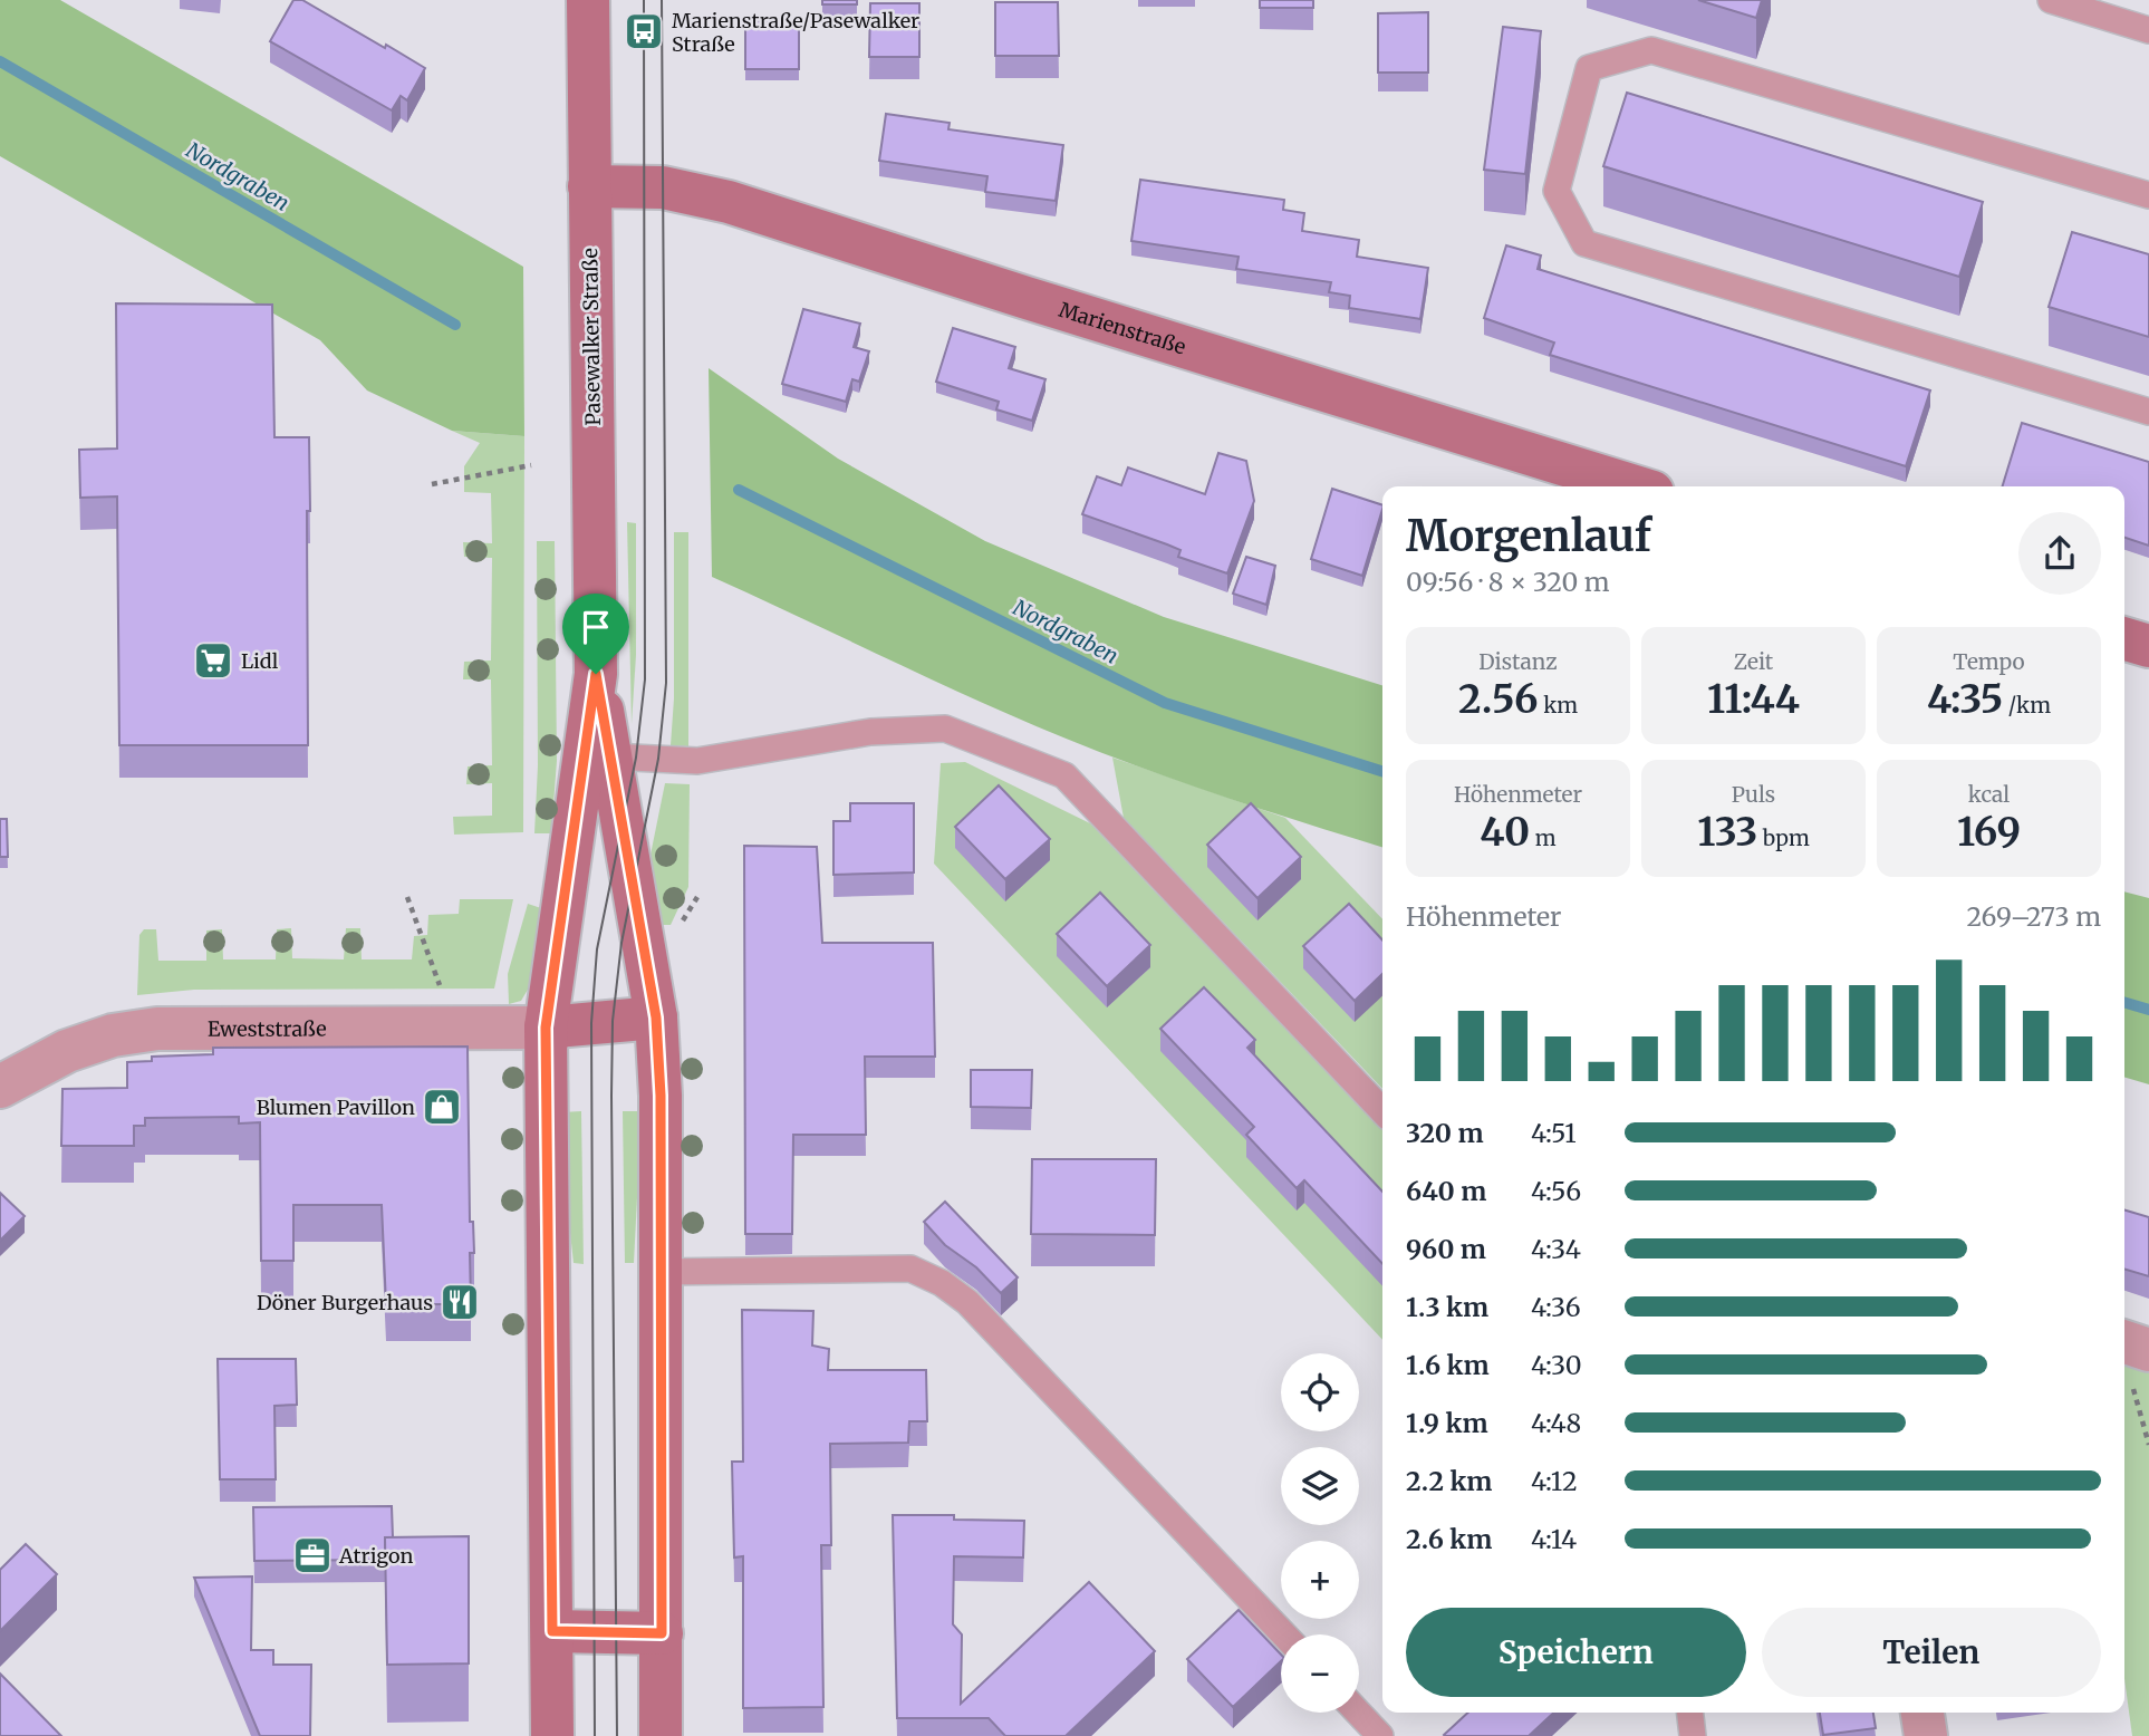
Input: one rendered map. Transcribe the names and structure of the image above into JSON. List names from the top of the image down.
{
  "streets": {
    "main road": ["Marienstraße", "Pasewalker Straße"],
    "street": ["Eweststraße"]
  },
  "crossings": [
    ["Marienstraße", "Pasewalker Straße"],
    ["Pasewalker Straße", "Eweststraße"]
  ],
  "water": ["Nordgraben"],
  "places": {
    "bus stop": ["Marienstraße/Pasewalker Straße"],
    "supermarket": ["Lidl"],
    "shop": ["Blumen Pavillon"],
    "restaurant": ["Döner Burgerhaus"],
    "office": ["Atrigon"]
  },
  "page": {
    "heading": ["Morgenlauf", "09:56 · 8 × 320 m"],
    "stats": [
      ["Distanz", "2.56 km"],
      ["Zeit", "11:44"],
      ["Tempo", "4:35 /km"],
      ["Höhenmeter", "40 m"],
      ["Puls", "133 bpm"],
      ["kcal", "169"]
    ],
    "chart": ["Höhenmeter", "269–273 m"],
    "list": [
      {
        "name": "320 m",
        "note": "4:51"
      },
      {
        "name": "640 m",
        "note": "4:56"
      },
      {
        "name": "960 m",
        "note": "4:34"
      },
      {
        "name": "1.3 km",
        "note": "4:36"
      },
      {
        "name": "1.6 km",
        "note": "4:30"
      },
      {
        "name": "1.9 km",
        "note": "4:48"
      },
      {
        "name": "2.2 km",
        "note": "4:12"
      },
      {
        "name": "2.6 km",
        "note": "4:14"
      }
    ],
    "map_buttons": ["+", "−"],
    "buttons": ["Speichern", "Teilen"]
  }
}
